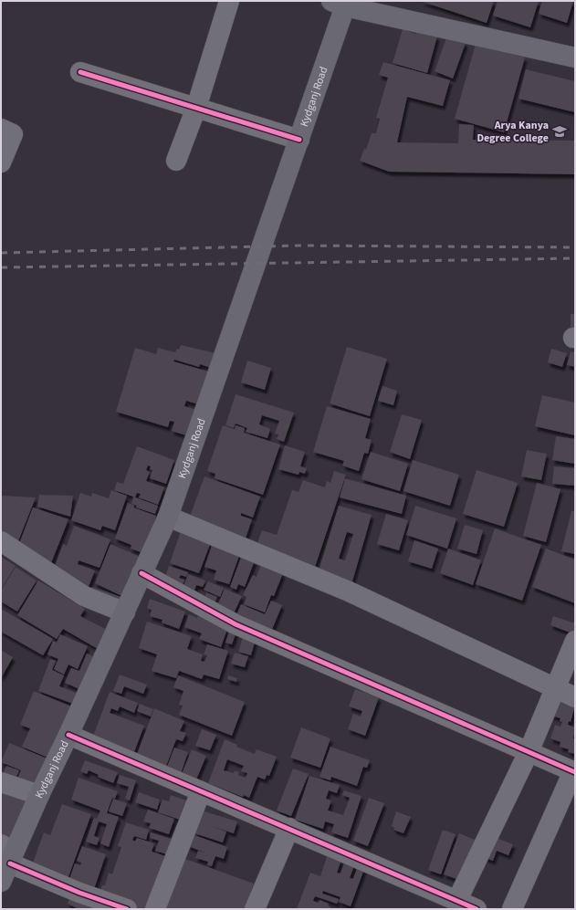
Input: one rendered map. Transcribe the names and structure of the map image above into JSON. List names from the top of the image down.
{
  "streets": {
    "main road": ["Kydganj Road"]
  },
  "places": {
    "school or university": ["Arya Kanya Degree College"]
  }
}
